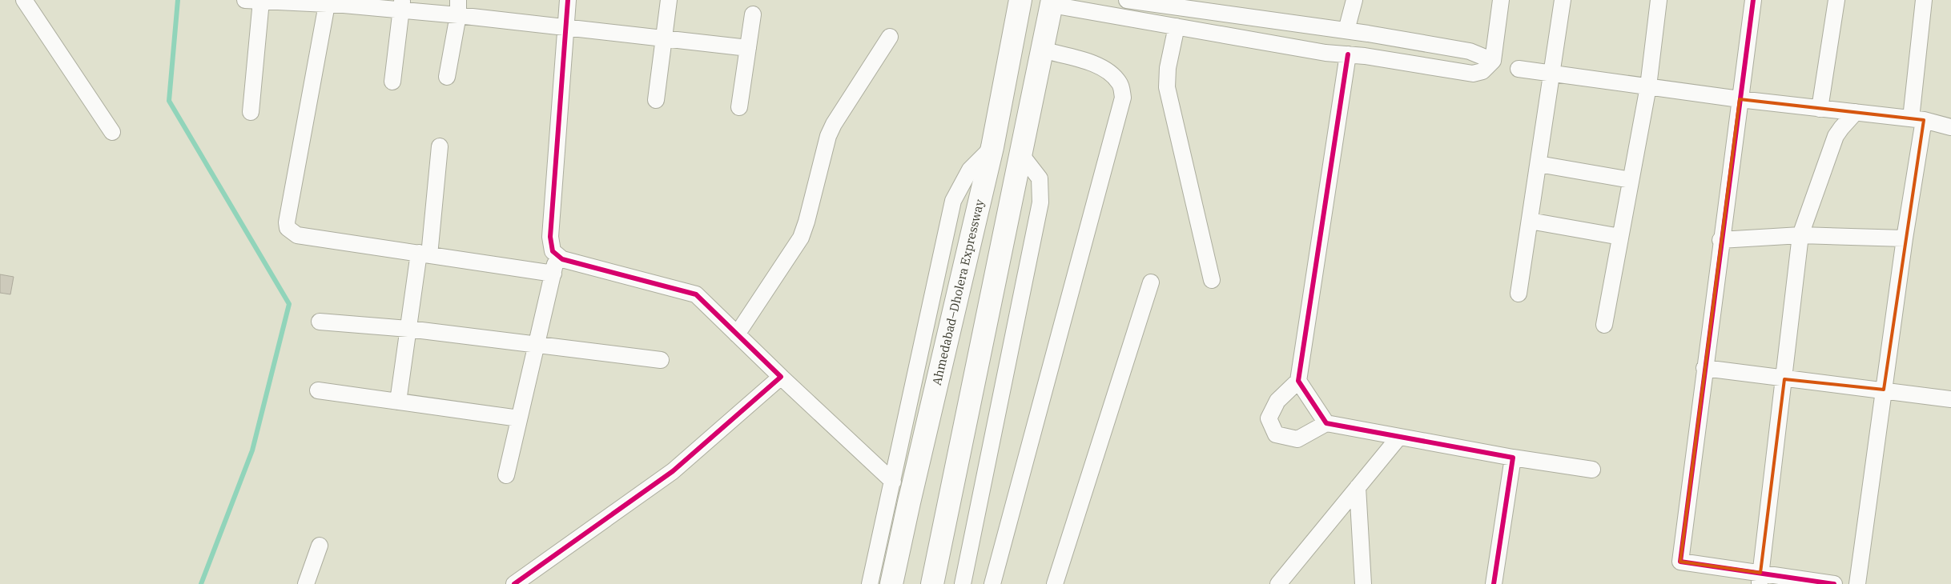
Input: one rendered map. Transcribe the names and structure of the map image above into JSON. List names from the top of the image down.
{
  "streets": {
    "highway": ["Ahmedabad–Dholera Expressway"]
  }
}
